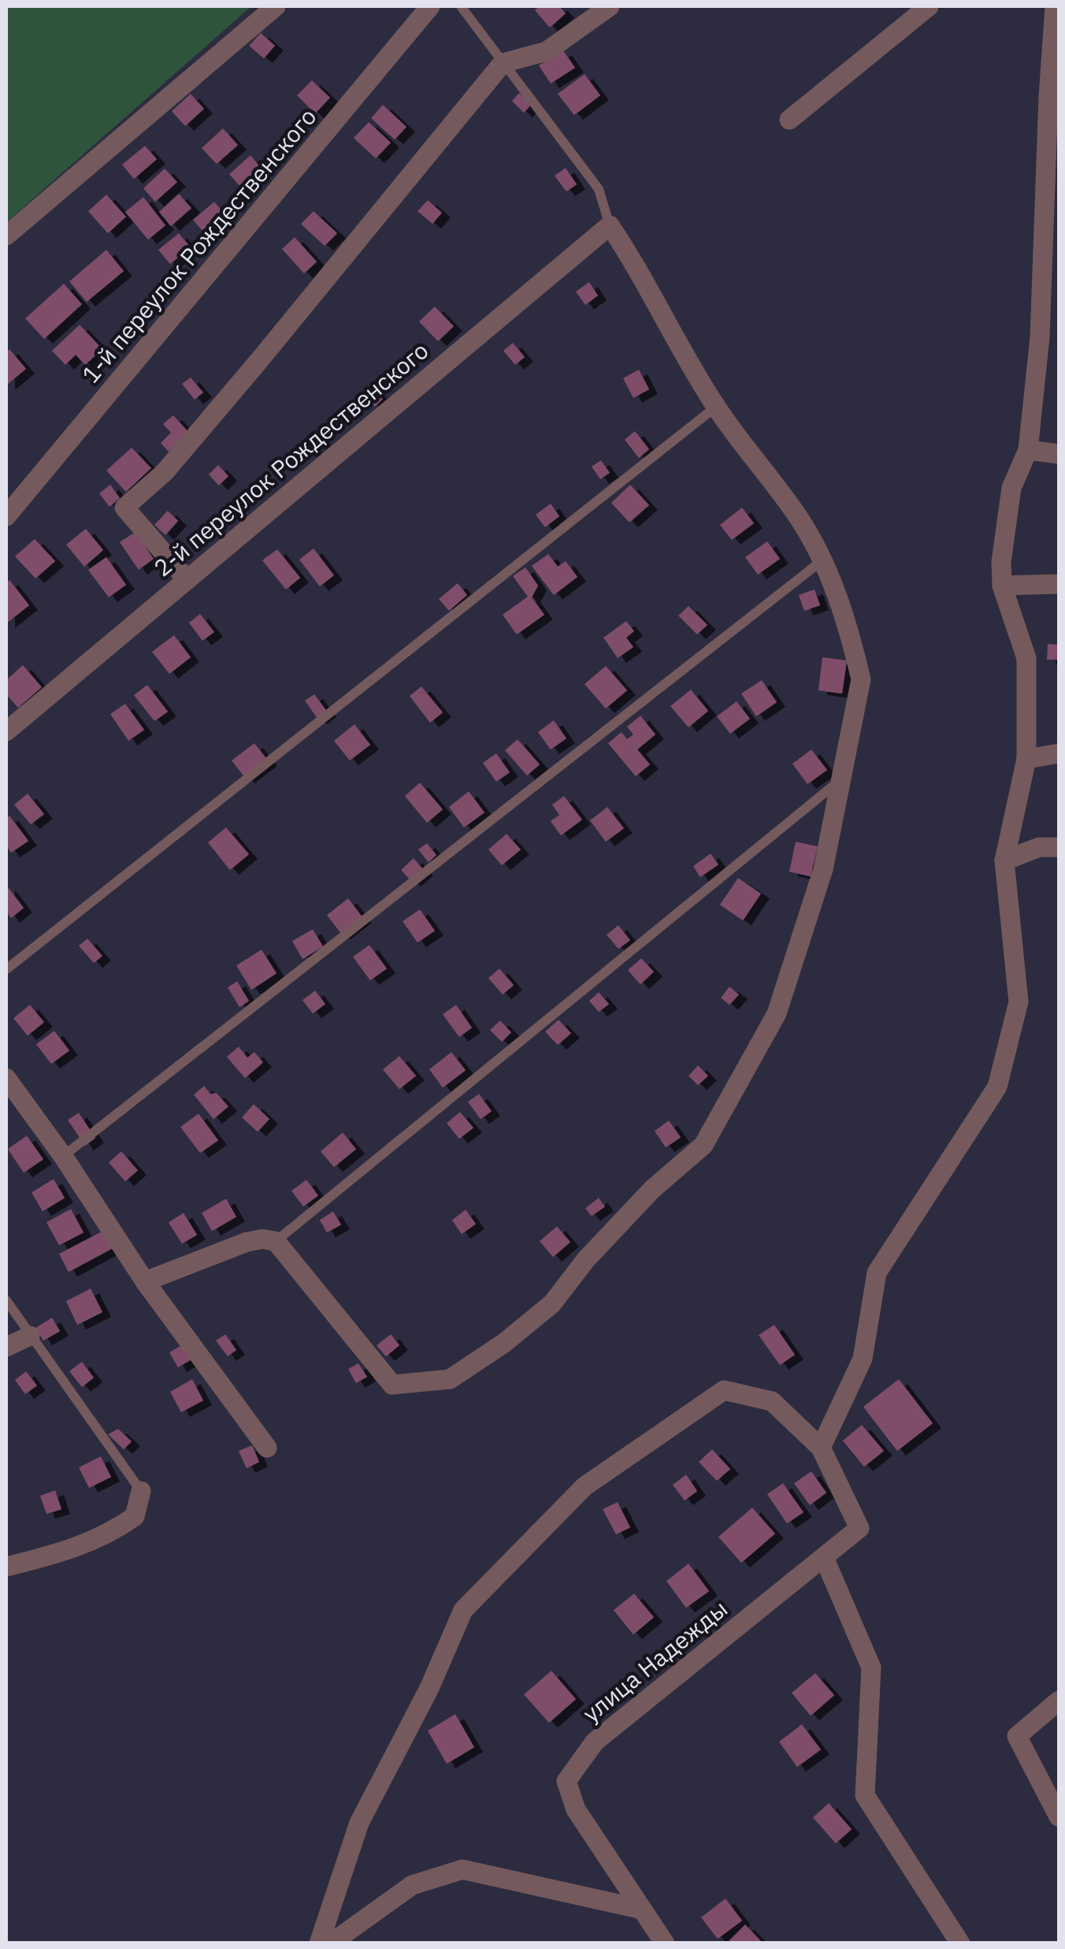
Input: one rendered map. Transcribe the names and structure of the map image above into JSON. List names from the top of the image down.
{
  "streets": {
    "street": ["1-й переулок Рождественского", "2-й переулок Рождественского", "улица Надежды"]
  }
}
